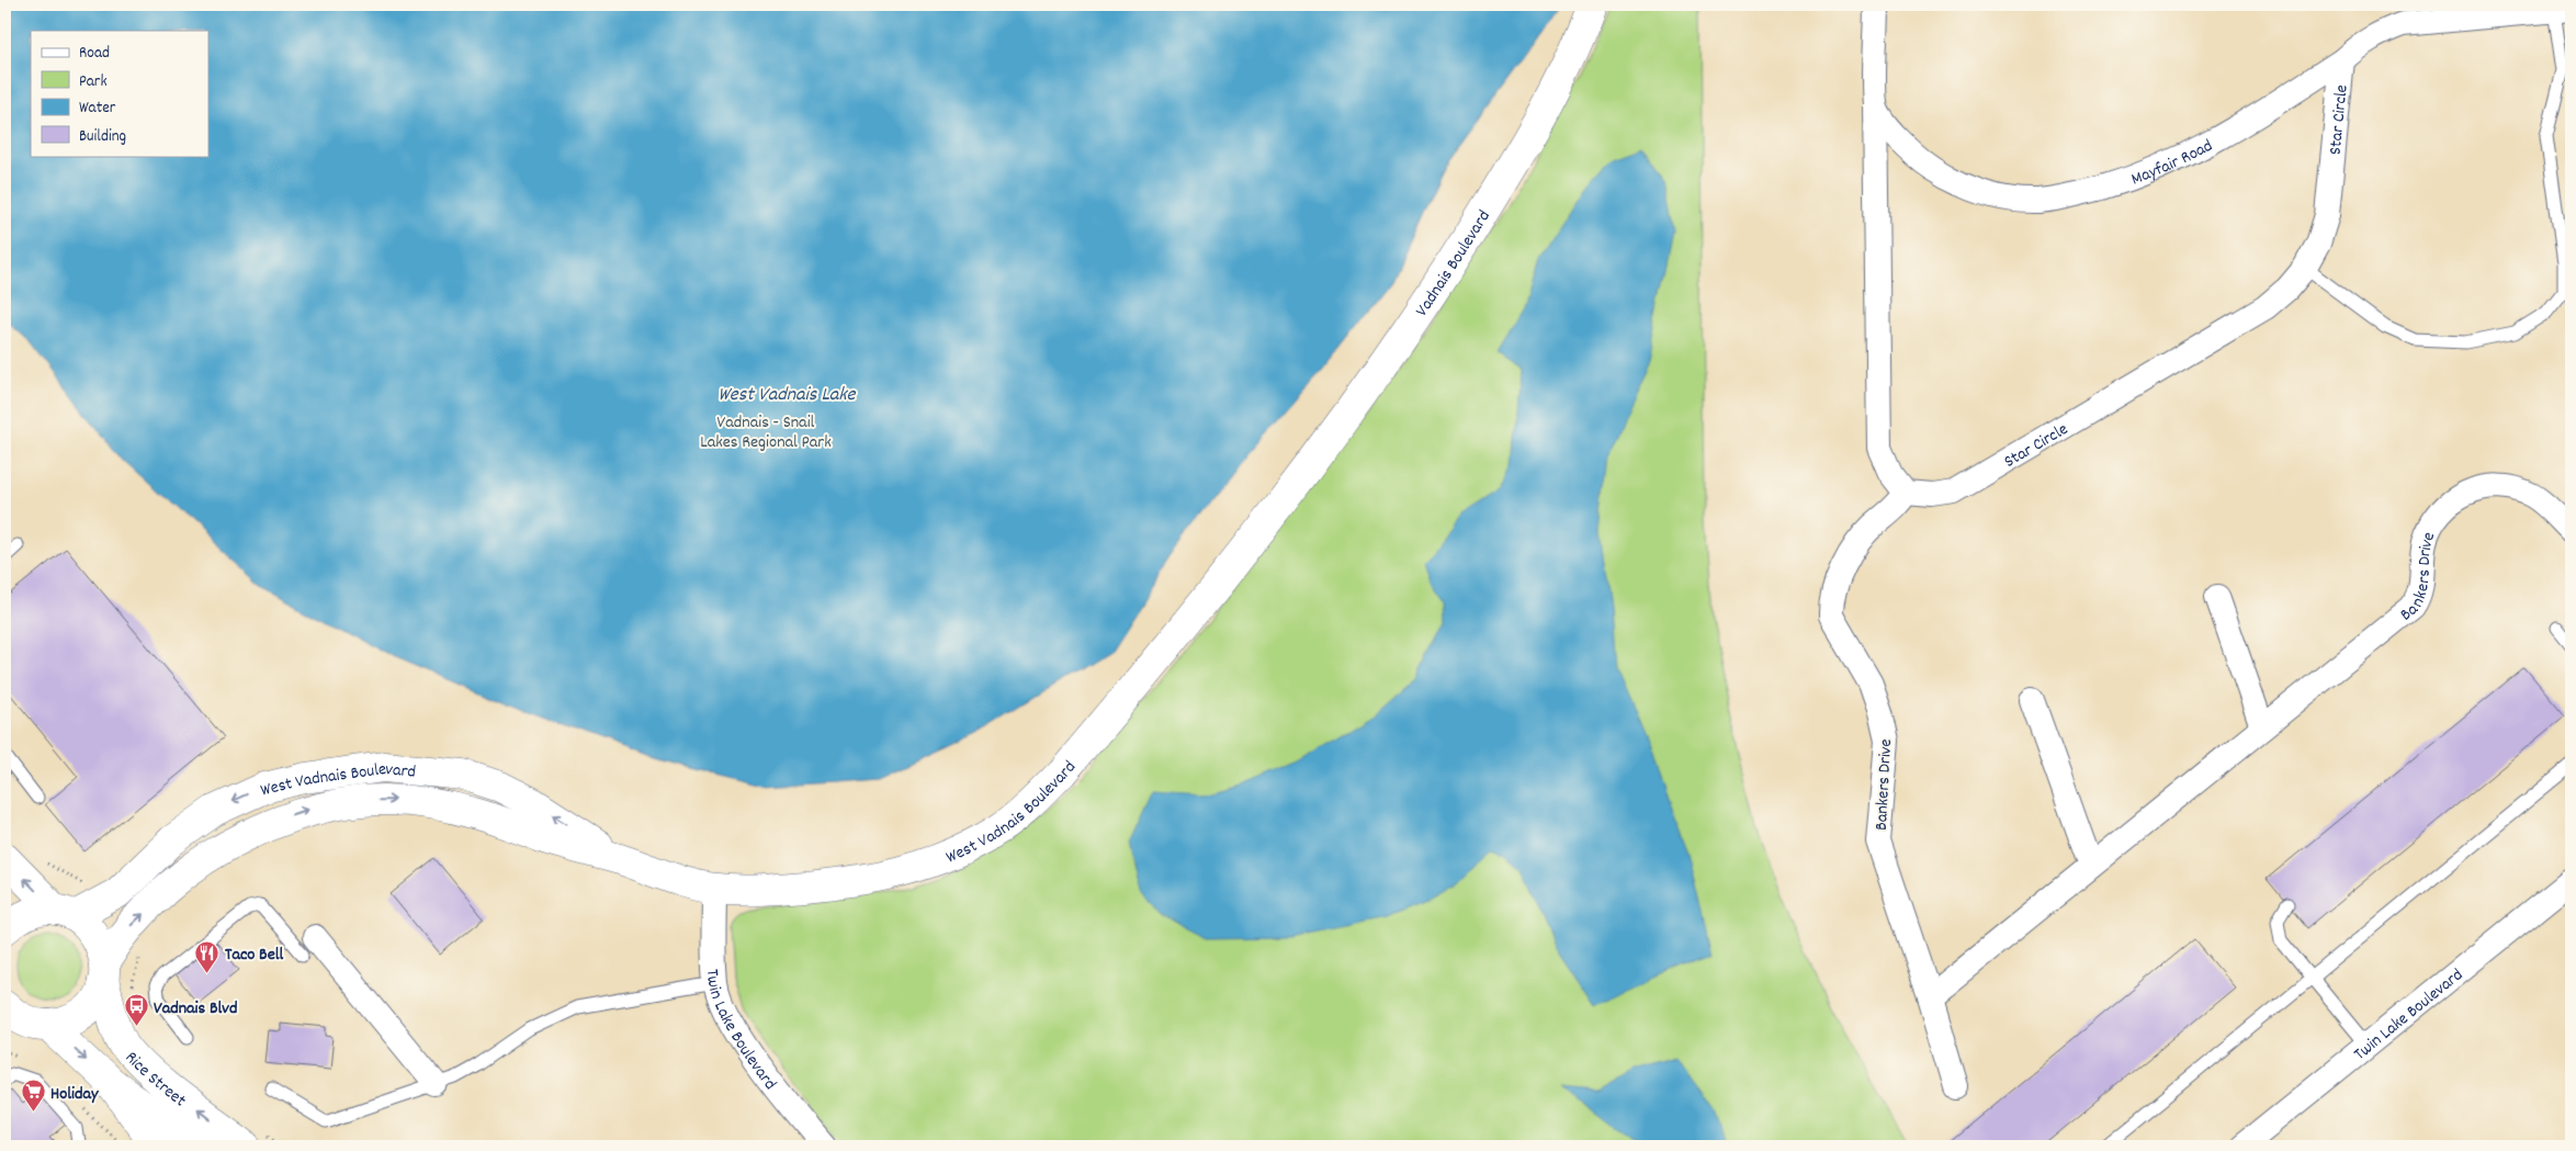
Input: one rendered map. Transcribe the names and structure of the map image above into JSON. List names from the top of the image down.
{
  "streets": {
    "main road": ["Vadnais Boulevard", "West Vadnais Boulevard", "Rice Street"],
    "street": [
      "Star Circle",
      "Mayfair Road",
      "Bankers Drive",
      "Twin Lake Boulevard"
    ]
  },
  "crossings": [
    ["Star Circle", "Mayfair Road"],
    ["Star Circle", "Bankers Drive"],
    ["Vadnais Boulevard", "West Vadnais Boulevard"],
    ["West Vadnais Boulevard", "Twin Lake Boulevard"],
    ["West Vadnais Boulevard", "Rice Street"]
  ],
  "water": ["West Vadnais Lake"],
  "parks": ["Vadnais - Snail Lakes Regional Park"],
  "places": {
    "restaurant": ["Taco Bell"],
    "bus stop": ["Vadnais Blvd"],
    "supermarket": ["Holiday"]
  },
  "legend": [
    "Road",
    "Park",
    "Water",
    "Building"
  ]
}
